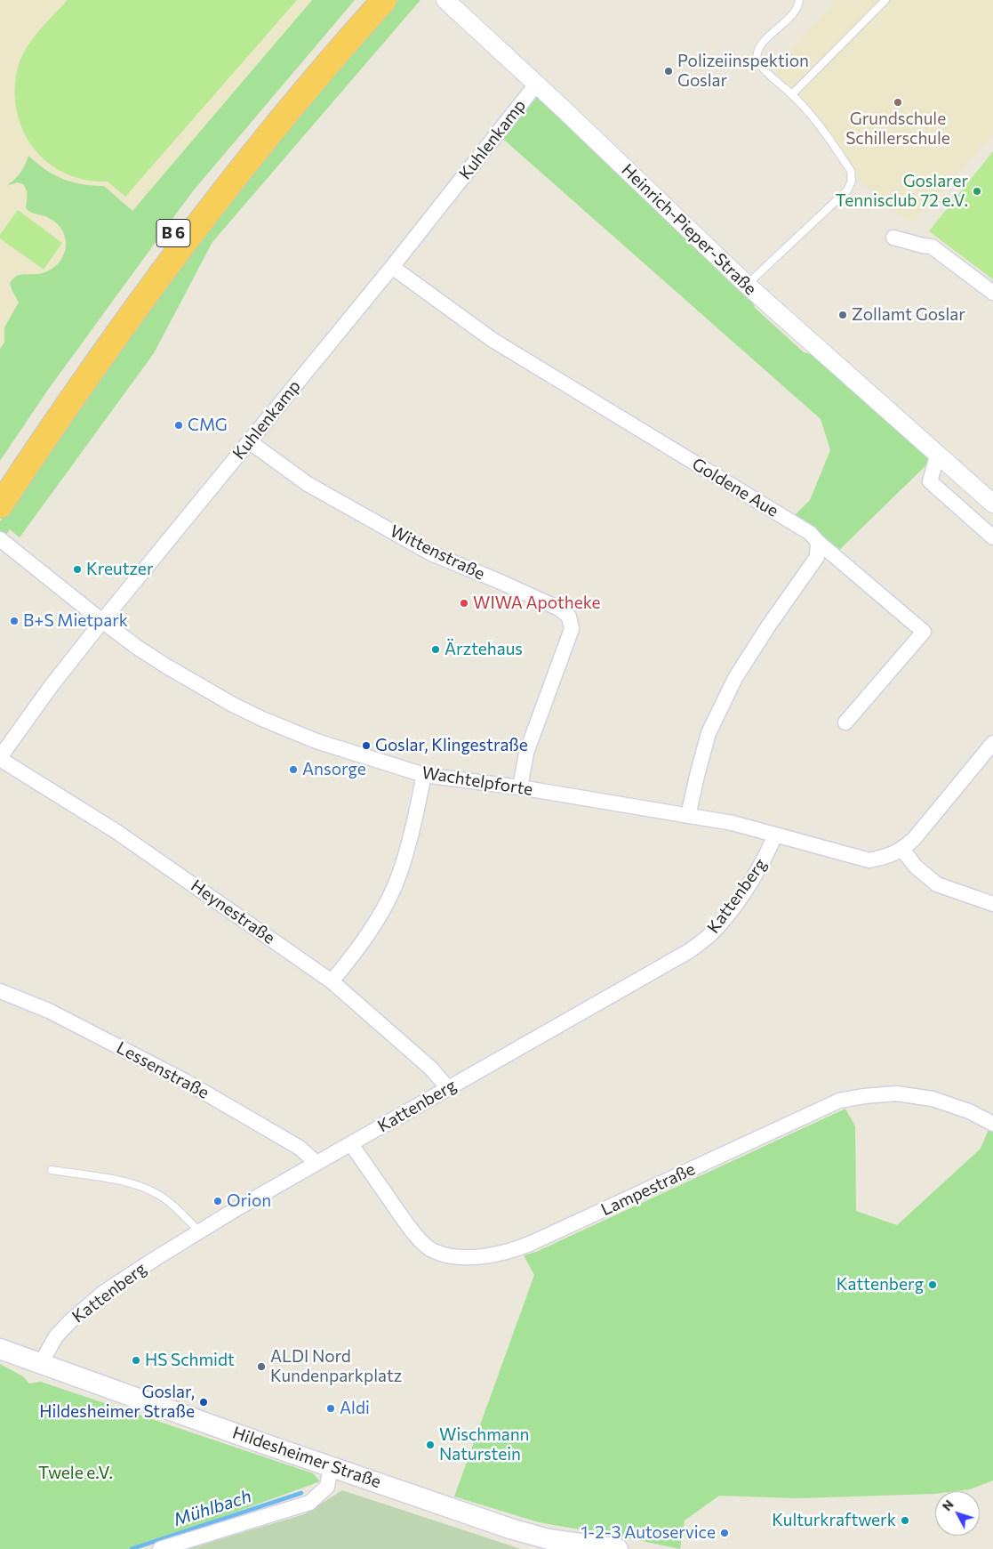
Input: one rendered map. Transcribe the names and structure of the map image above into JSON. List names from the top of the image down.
{
  "streets": {
    "highway": ["B 6"],
    "main road": ["Hildesheimer Straße"],
    "street": [
      "Kuhlenkamp",
      "Heinrich-Pieper-Straße",
      "Goldene Aue",
      "Wittenstraße",
      "Wachtelpforte",
      "Kattenberg",
      "Heynestraße",
      "Lessenstraße",
      "Lampestraße"
    ]
  },
  "crossings": [
    ["Kuhlenkamp", "Heinrich-Pieper-Straße"],
    ["Kuhlenkamp", "Goldene Aue"],
    ["Kuhlenkamp", "Wittenstraße"],
    ["Kuhlenkamp", "Wachtelpforte"],
    ["Kuhlenkamp", "Heynestraße"],
    ["Wittenstraße", "Wachtelpforte"],
    ["Wachtelpforte", "Kattenberg"],
    ["Kattenberg", "Heynestraße"],
    ["Kattenberg", "Lessenstraße"],
    ["Kattenberg", "Lampestraße"],
    ["Kattenberg", "Hildesheimer Straße"]
  ],
  "water": ["Mühlbach"],
  "parks": ["Twele e.V."],
  "places": [
    "Polizeiinspektion Goslar",
    "Grundschule Schillerschule",
    "Goslarer Tennisclub 72 e.V.",
    "Zollamt Goslar",
    "CMG",
    "Kreutzer",
    "WIWA Apotheke",
    "B+S Mietpark",
    "Ärztehaus",
    "Goslar, Klingestraße",
    "Ansorge",
    "Orion",
    "Kattenberg",
    "HS Schmidt",
    "ALDI Nord Kundenparkplatz",
    "Goslar, Hildesheimer Straße",
    "Aldi",
    "Wischmann Naturstein",
    "Kulturkraftwerk",
    "1-2-3 Autoservice"
  ],
  "north": "top left"
}
